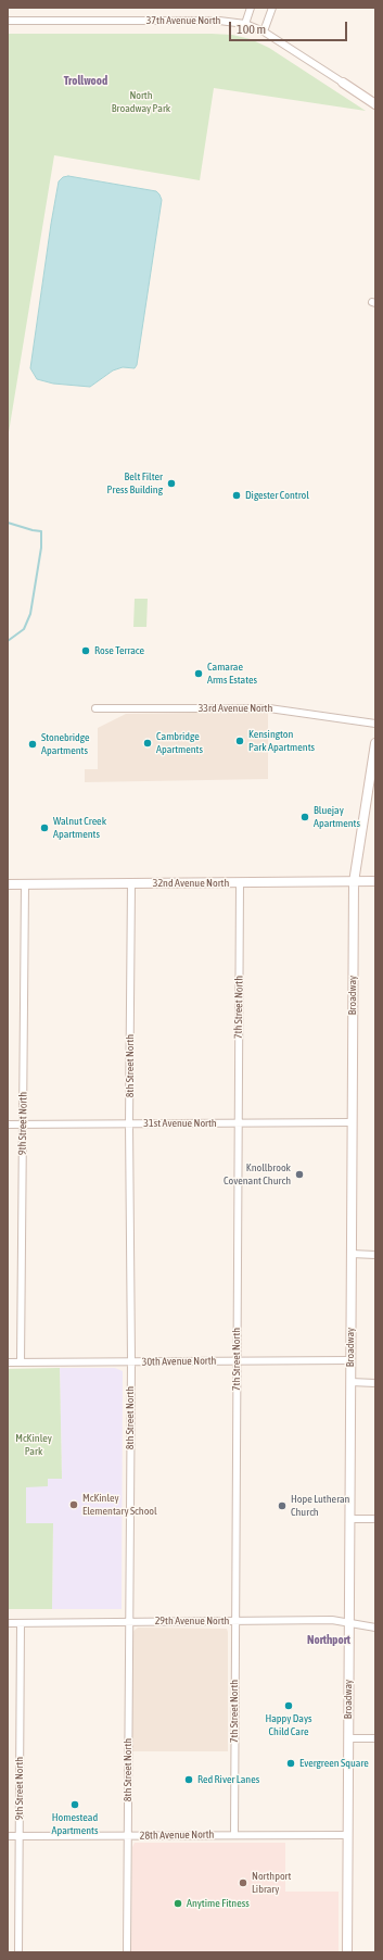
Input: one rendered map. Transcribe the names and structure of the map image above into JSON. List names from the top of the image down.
{
  "streets": {
    "street": [
      "37th Avenue North",
      "33rd Avenue North",
      "32nd Avenue North",
      "Broadway",
      "7th Street North",
      "8th Street North",
      "9th Street North",
      "31st Avenue North",
      "30th Avenue North",
      "29th Avenue North",
      "28th Avenue North"
    ]
  },
  "crossings": [
    ["32nd Avenue North", "Broadway"],
    ["32nd Avenue North", "7th Street North"],
    ["32nd Avenue North", "8th Street North"],
    ["32nd Avenue North", "9th Street North"],
    ["Broadway", "31st Avenue North"],
    ["Broadway", "30th Avenue North"],
    ["Broadway", "29th Avenue North"],
    ["Broadway", "28th Avenue North"],
    ["7th Street North", "31st Avenue North"],
    ["7th Street North", "30th Avenue North"],
    ["7th Street North", "29th Avenue North"],
    ["7th Street North", "28th Avenue North"],
    ["8th Street North", "31st Avenue North"],
    ["8th Street North", "30th Avenue North"],
    ["8th Street North", "29th Avenue North"],
    ["8th Street North", "28th Avenue North"],
    ["9th Street North", "31st Avenue North"],
    ["9th Street North", "30th Avenue North"],
    ["9th Street North", "29th Avenue North"],
    ["9th Street North", "28th Avenue North"]
  ],
  "districts": ["Trollwood", "Northport"],
  "parks": ["North Broadway Park", "McKinley Park"],
  "places": [
    "Belt Filter Press Building",
    "Digester Control",
    "Rose Terrace",
    "Camarae Arms Estates",
    "Kensington Park Apartments",
    "Cambridge Apartments",
    "Stonebridge Apartments",
    "Bluejay Apartments",
    "Walnut Creek Apartments",
    "Knollbrook Covenant Church",
    "McKinley Elementary School",
    "Hope Lutheran Church",
    "Happy Days Child Care",
    "Evergreen Square",
    "Red River Lanes",
    "Homestead Apartments",
    "Northport Library",
    "Anytime Fitness"
  ],
  "scale_bar": "100 m"
}
